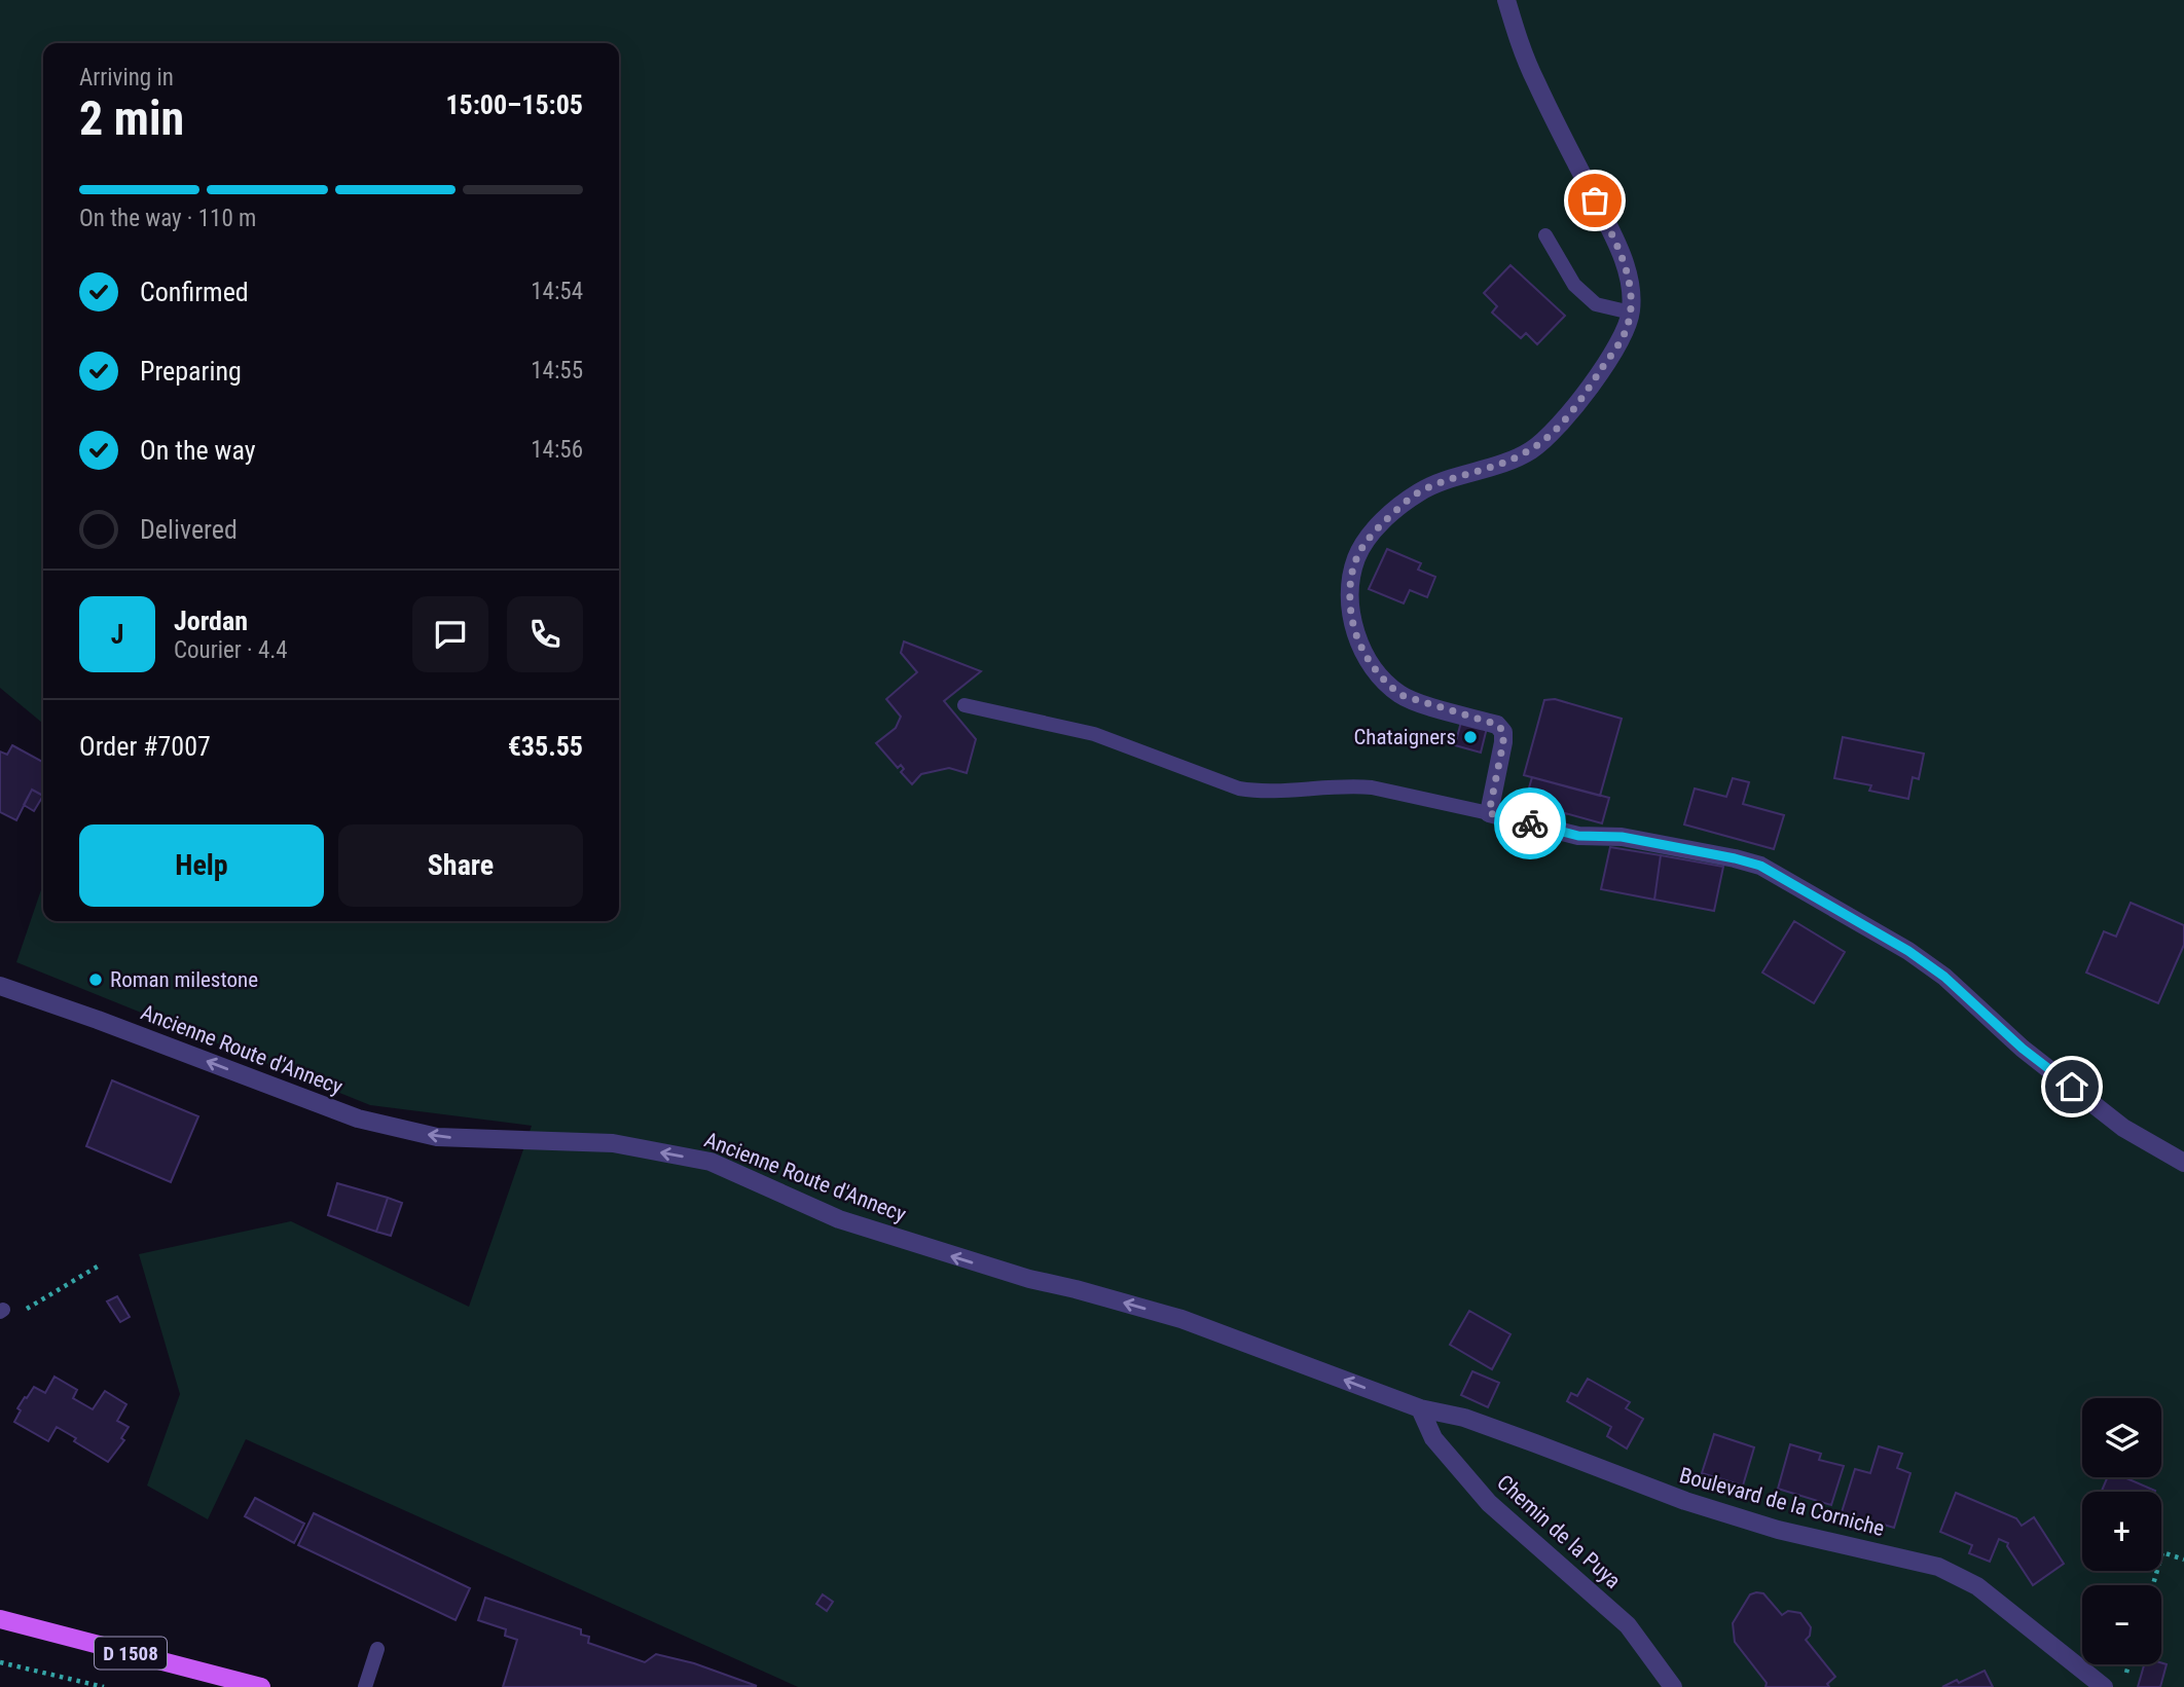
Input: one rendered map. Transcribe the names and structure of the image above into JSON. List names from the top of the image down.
{
  "streets": {
    "main road": ["D 1508"],
    "street": ["Ancienne Route d'Annecy", "Boulevard de la Corniche", "Chemin de la Puya"]
  },
  "crossings": [
    ["Ancienne Route d'Annecy", "Boulevard de la Corniche"],
    ["Ancienne Route d'Annecy", "Chemin de la Puya"],
    ["Boulevard de la Corniche", "Chemin de la Puya"]
  ],
  "one_way": ["Ancienne Route d'Annecy"],
  "places": ["Chataigners", "Roman milestone"],
  "page": {
    "heading": ["2 min", "Arriving in", "15:00–15:05"],
    "panel": [
      "Jordan",
      "Courier · 4.4",
      "Order #7007",
      "€35.55"
    ],
    "bar": "On the way · 110 m",
    "list": [
      ["Confirmed", "14:54"],
      ["Preparing", "14:55"],
      ["On the way", "14:56"],
      "Delivered"
    ],
    "round": "J",
    "buttons": ["Help", "Share"],
    "map_buttons": ["+", "−"]
  }
}
